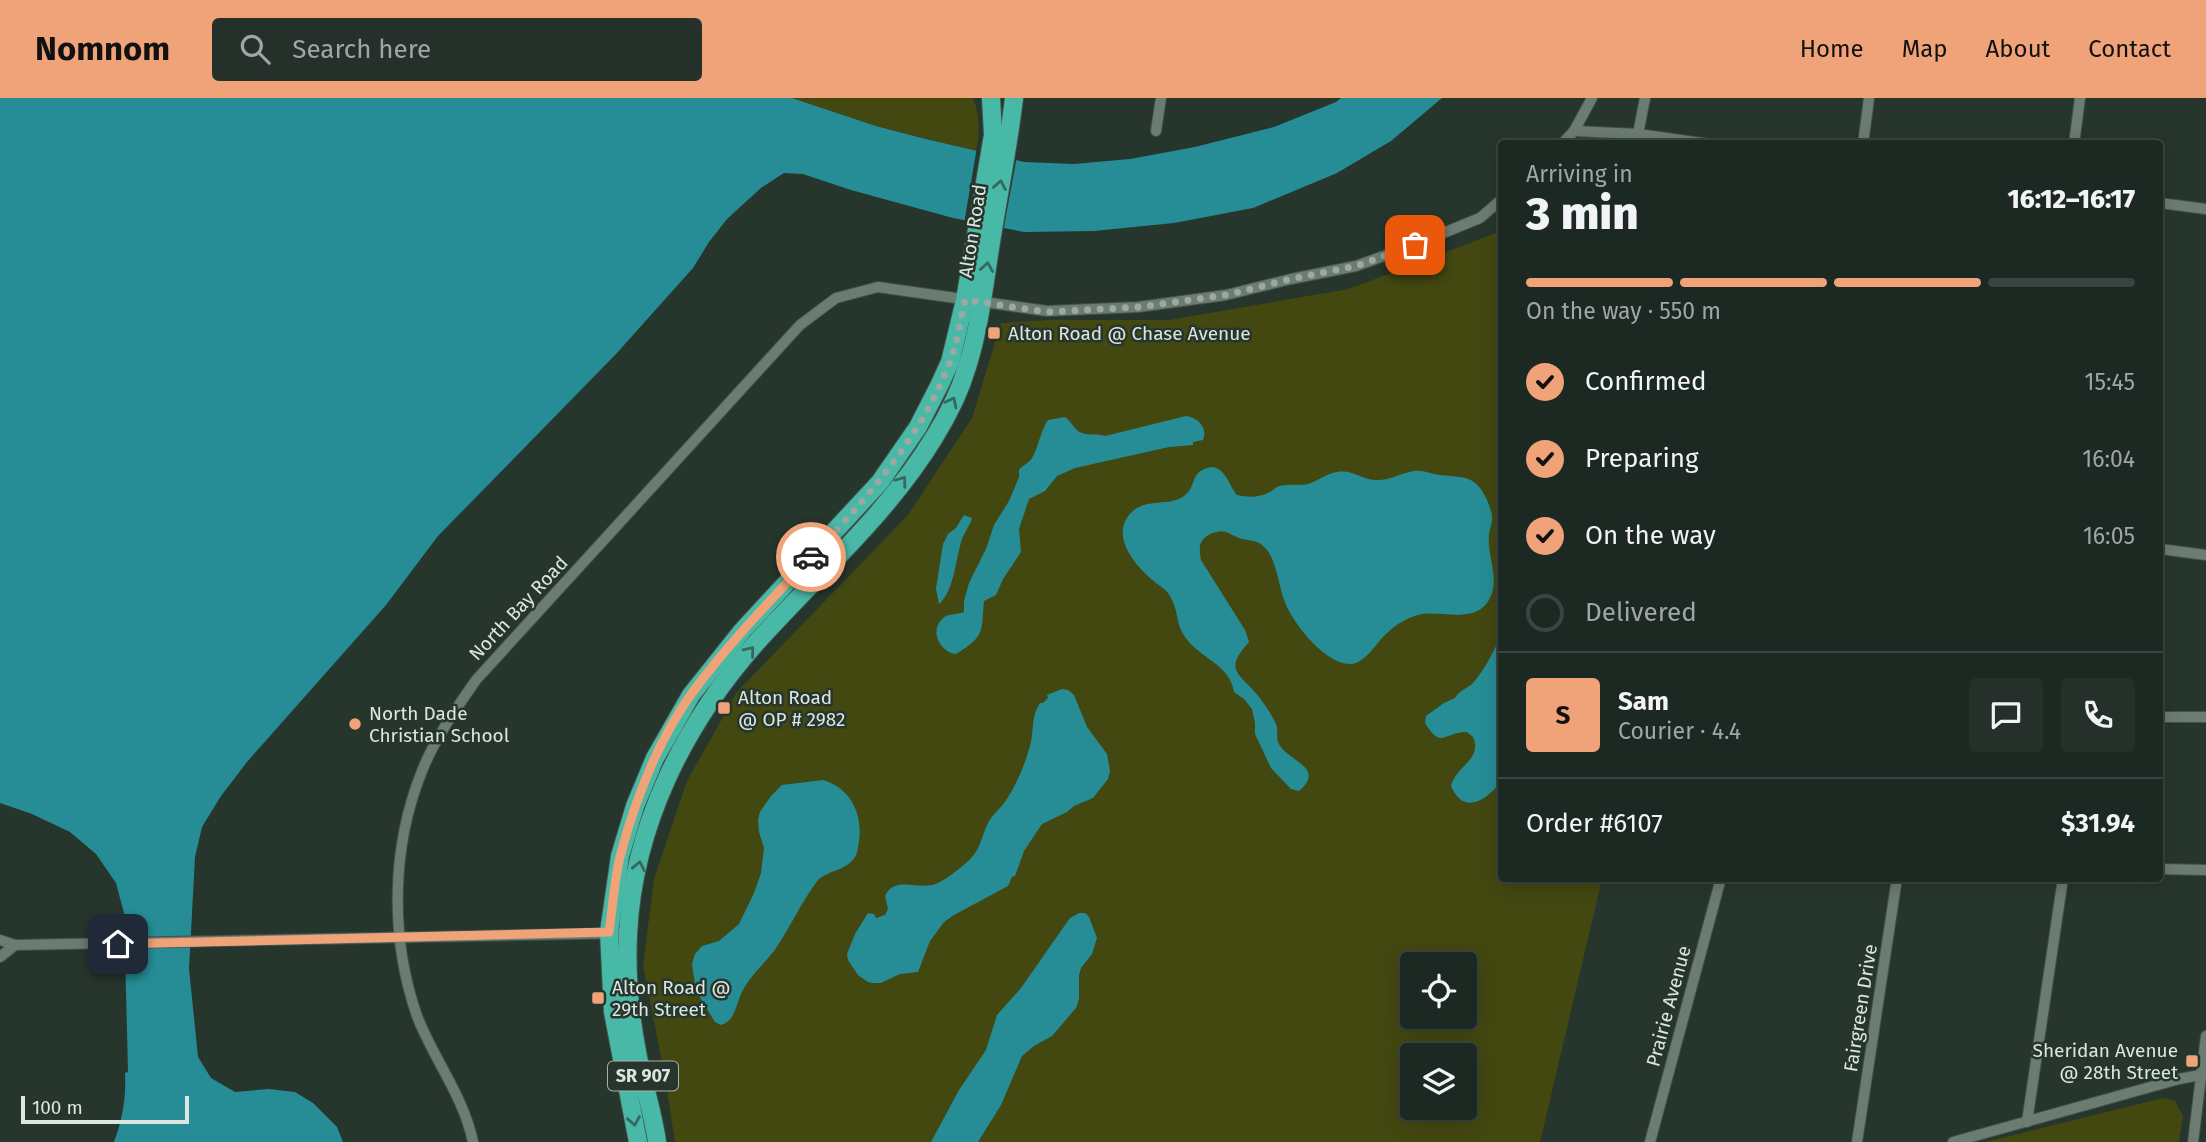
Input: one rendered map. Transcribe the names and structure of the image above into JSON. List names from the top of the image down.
{
  "streets": {
    "highway": ["Alton Road", "SR 907"],
    "street": ["North Bay Road", "Prairie Avenue", "Fairgreen Drive"]
  },
  "crossings": [
    ["Alton Road", "North Bay Road"]
  ],
  "places": {
    "transit": [
      "Alton Road @ Chase Avenue",
      "Alton Road @ OP # 2982",
      "Alton Road @ 29th Street",
      "Sheridan Avenue @ 28th Street"
    ],
    "other": ["North Dade Christian School"]
  },
  "scale_bar": "100 m",
  "page": {
    "header": "Nomnom",
    "search": "Search here",
    "nav": [
      "Home",
      "Map",
      "About",
      "Contact"
    ],
    "heading": ["3 min", "Arriving in", "16:12–16:17"],
    "panel": [
      "Sam",
      "Courier · 4.4",
      "Order #6107",
      "$31.94"
    ],
    "bar": "On the way · 550 m",
    "list": [
      ["Confirmed", "15:45"],
      ["Preparing", "16:04"],
      ["On the way", "16:05"],
      "Delivered"
    ],
    "round": "S",
    "scale": "100 m"
  }
}
